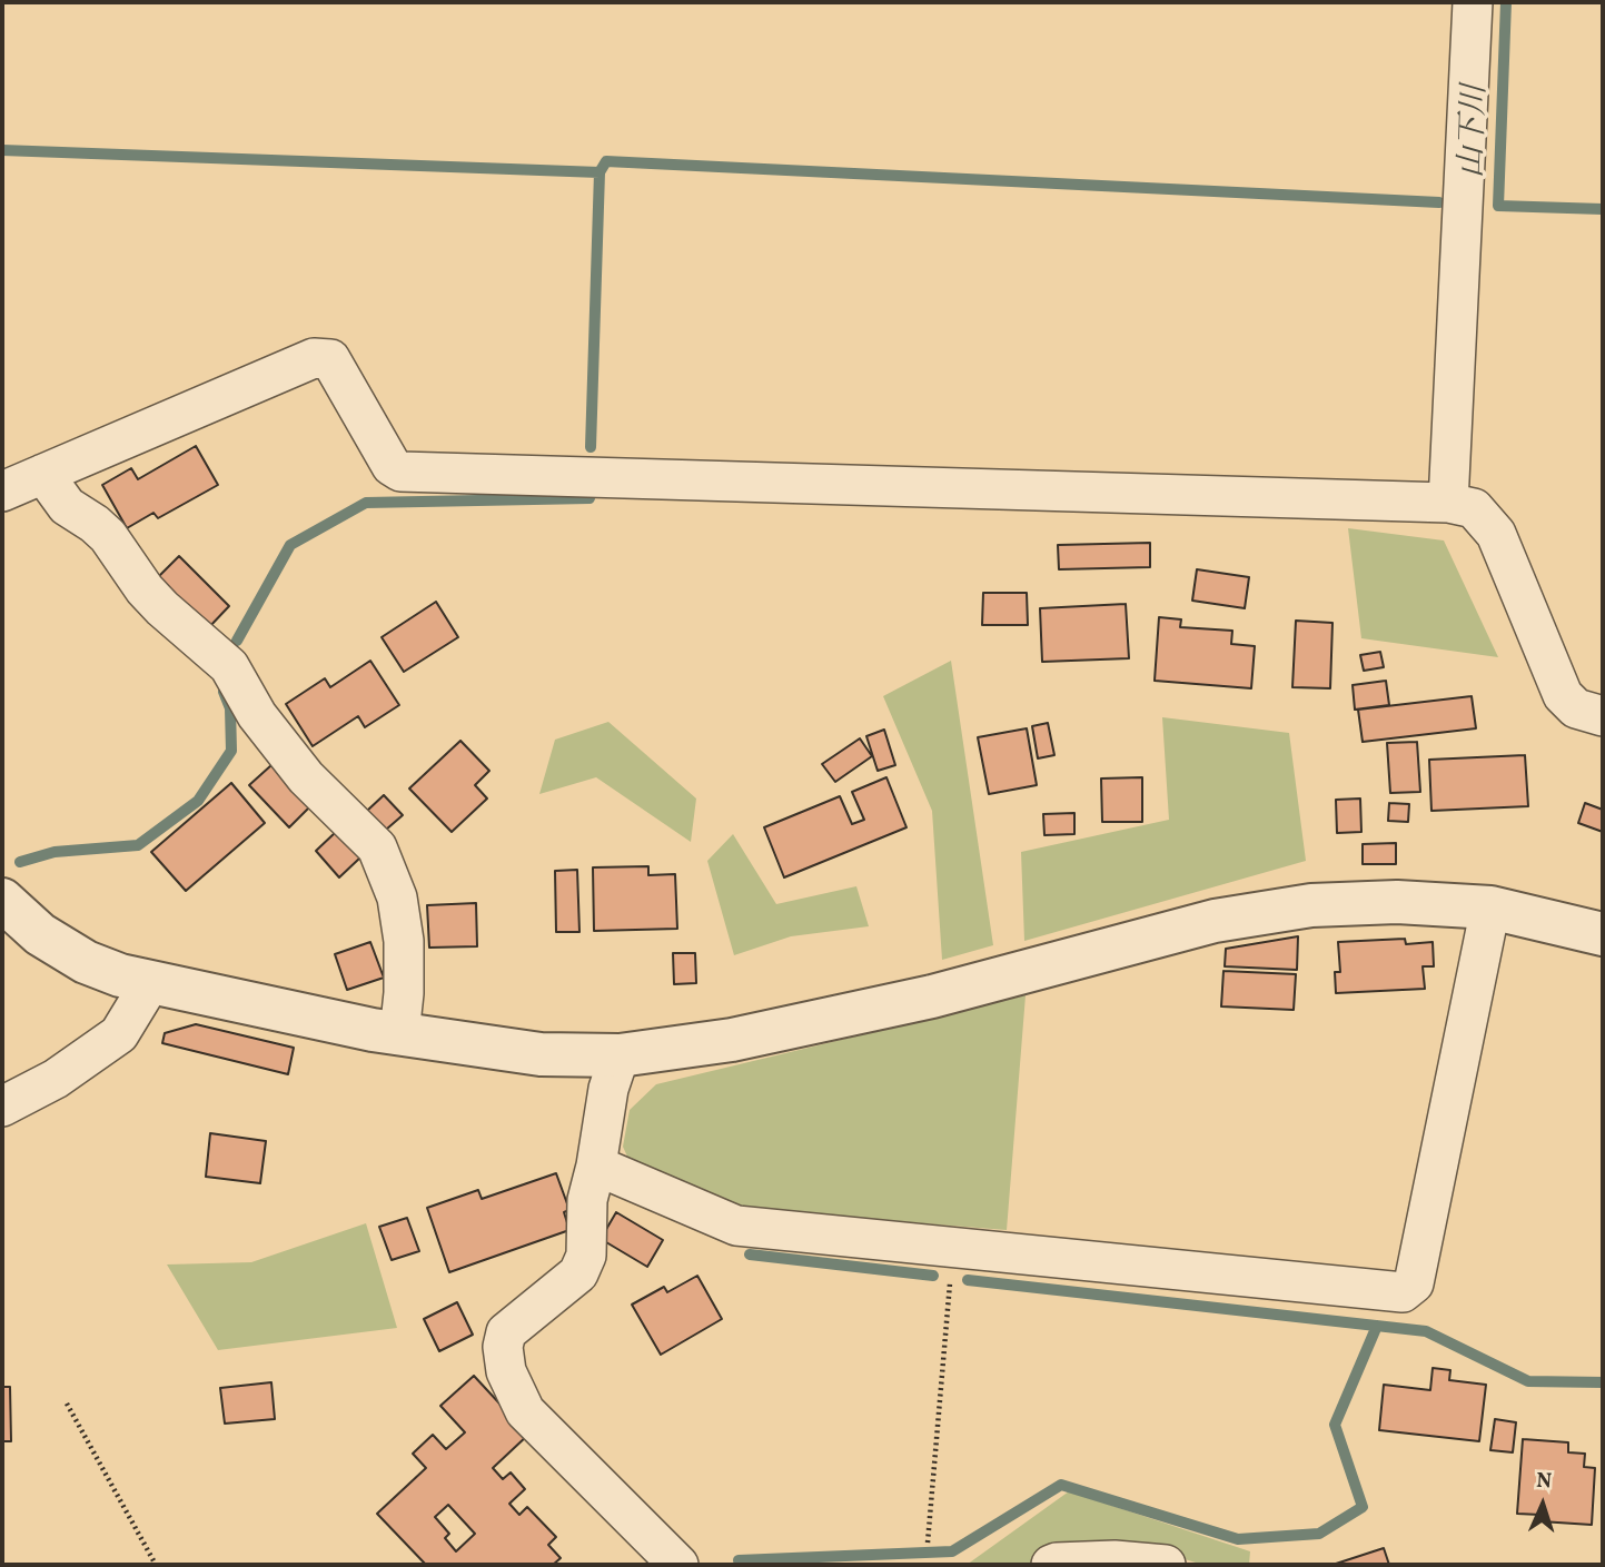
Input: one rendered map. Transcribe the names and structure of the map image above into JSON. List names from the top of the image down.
{
  "water": ["山下川"],
  "north": "top"
}
